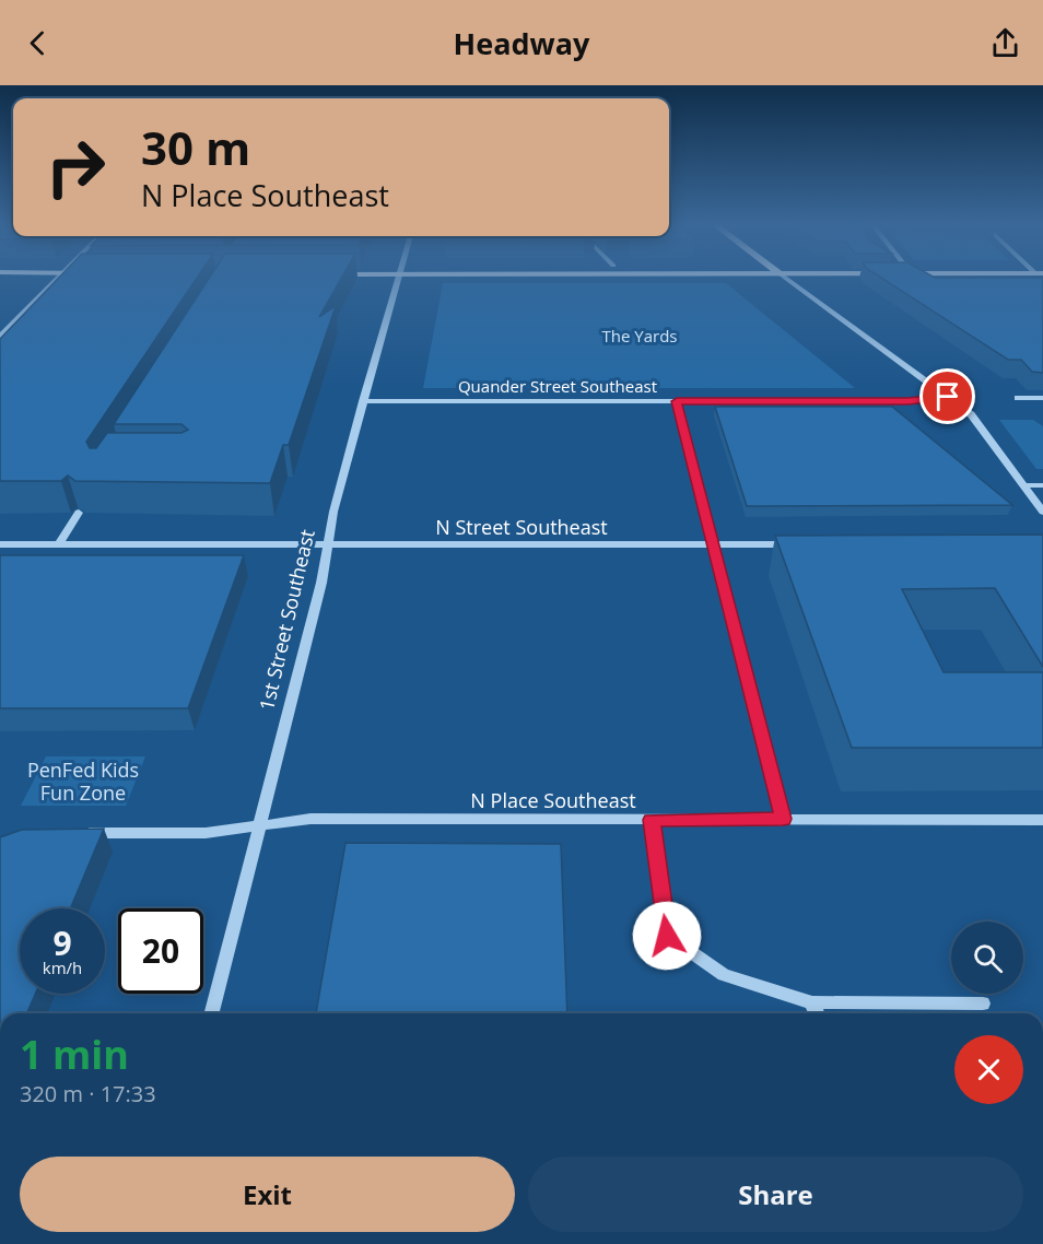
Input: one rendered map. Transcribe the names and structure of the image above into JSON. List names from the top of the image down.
{
  "streets": {
    "street": [
      "Quander Street Southeast",
      "N Street Southeast",
      "1st Street Southeast",
      "N Place Southeast"
    ]
  },
  "crossings": [
    ["Quander Street Southeast", "1st Street Southeast"],
    ["N Street Southeast", "1st Street Southeast"],
    ["1st Street Southeast", "N Place Southeast"]
  ],
  "parks": ["The Yards", "PenFed Kids Fun Zone"],
  "page": {
    "header": "Headway",
    "turn": ["30 m", "N Place Southeast"],
    "speed": "9 km/h",
    "limit": "20",
    "heading": ["1 min", "320 m · 17:33"],
    "buttons": ["Exit", "Share"]
  }
}
